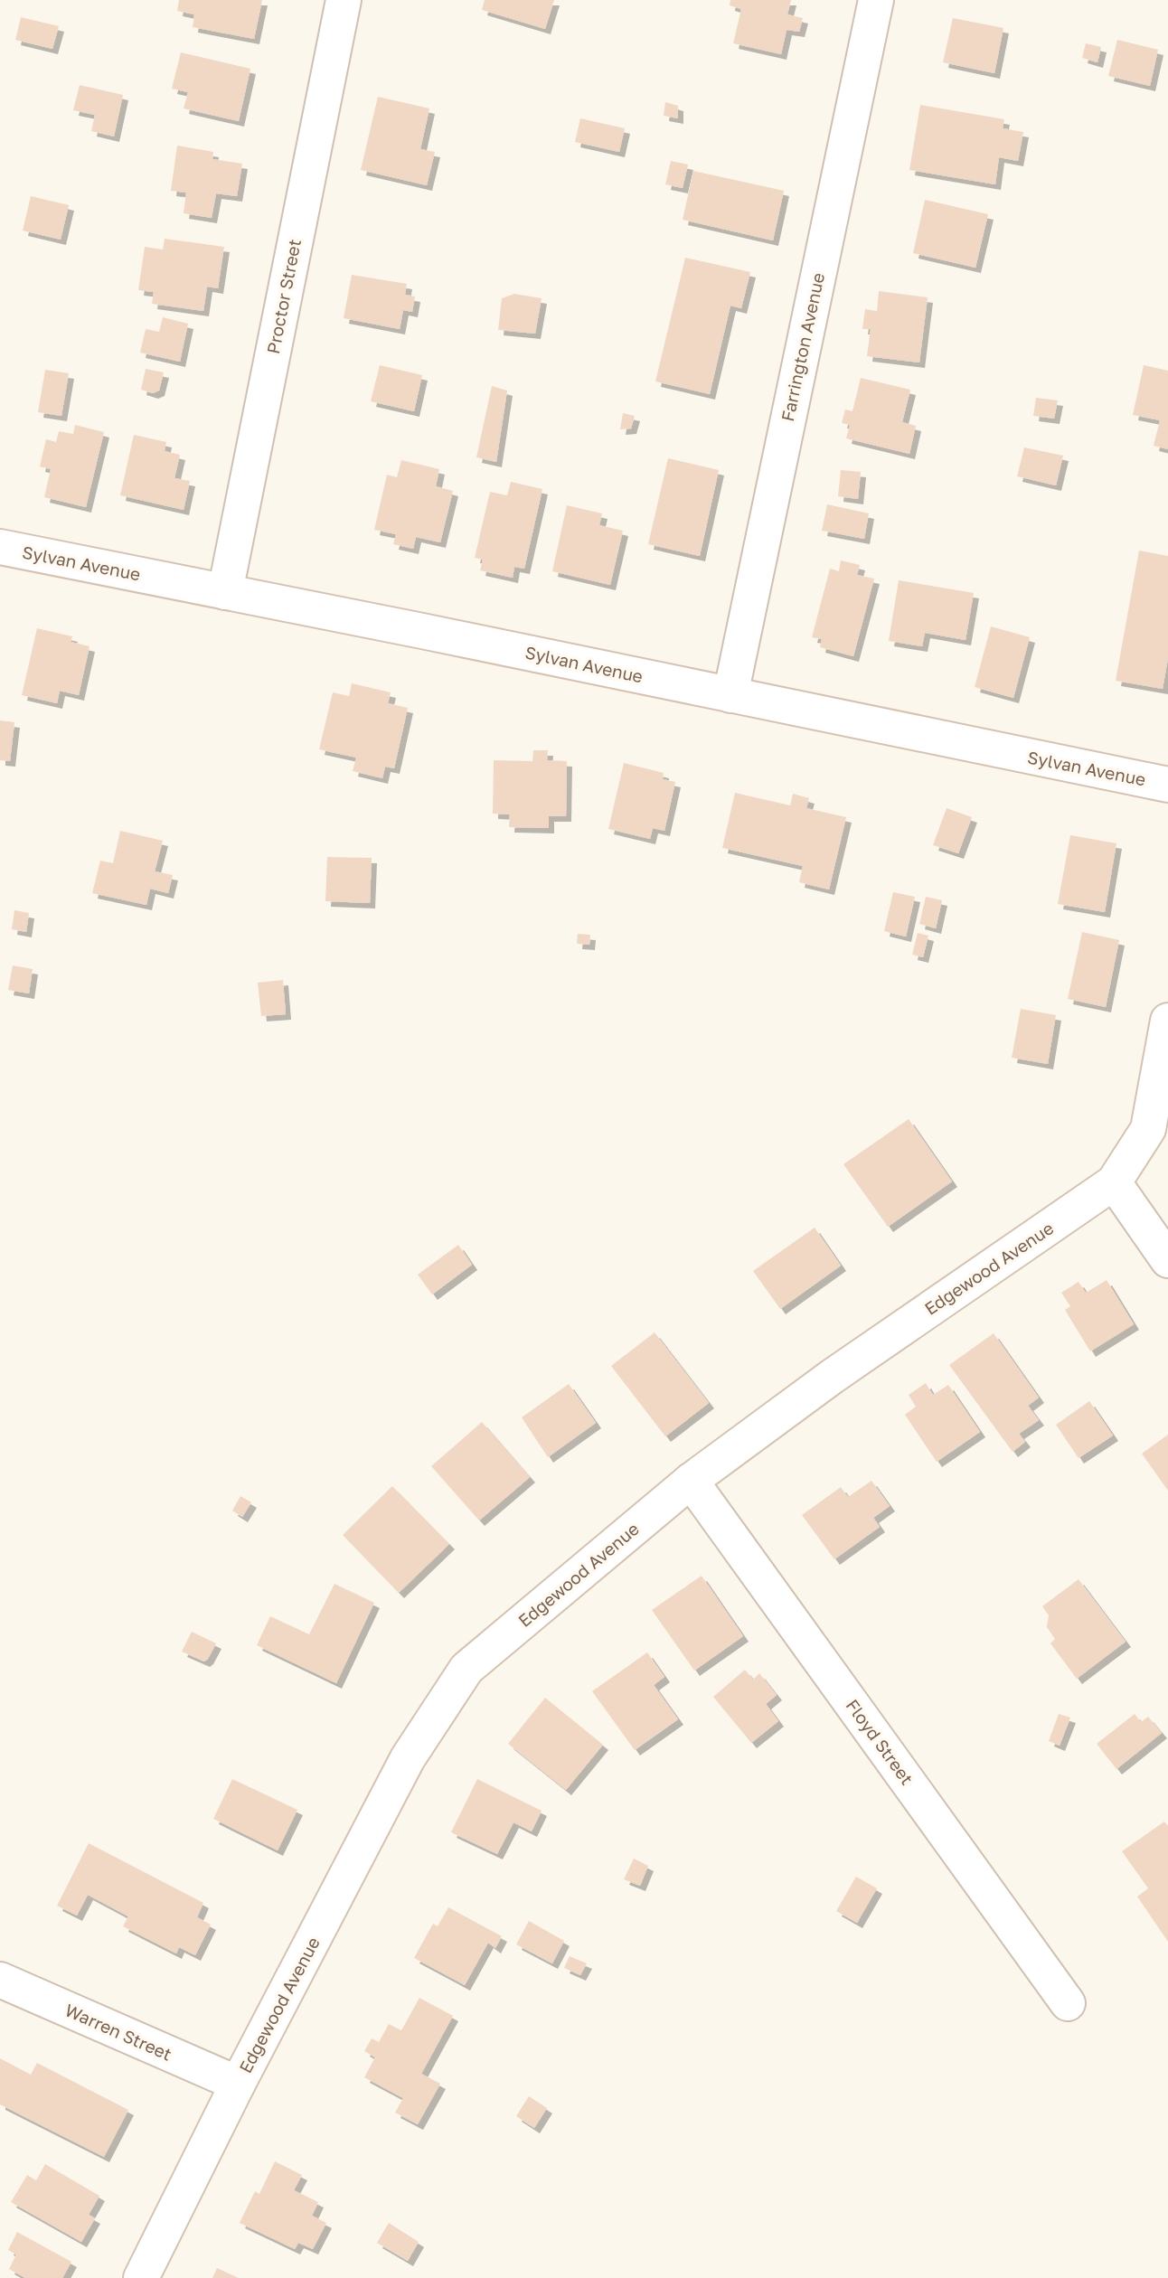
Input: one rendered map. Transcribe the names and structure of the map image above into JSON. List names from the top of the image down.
{
  "streets": {
    "street": [
      "Proctor Street",
      "Farrington Avenue",
      "Sylvan Avenue",
      "Edgewood Avenue",
      "Floyd Street",
      "Warren Street"
    ]
  },
  "crossings": [
    ["Proctor Street", "Sylvan Avenue"],
    ["Farrington Avenue", "Sylvan Avenue"],
    ["Edgewood Avenue", "Floyd Street"],
    ["Edgewood Avenue", "Warren Street"]
  ]
}
